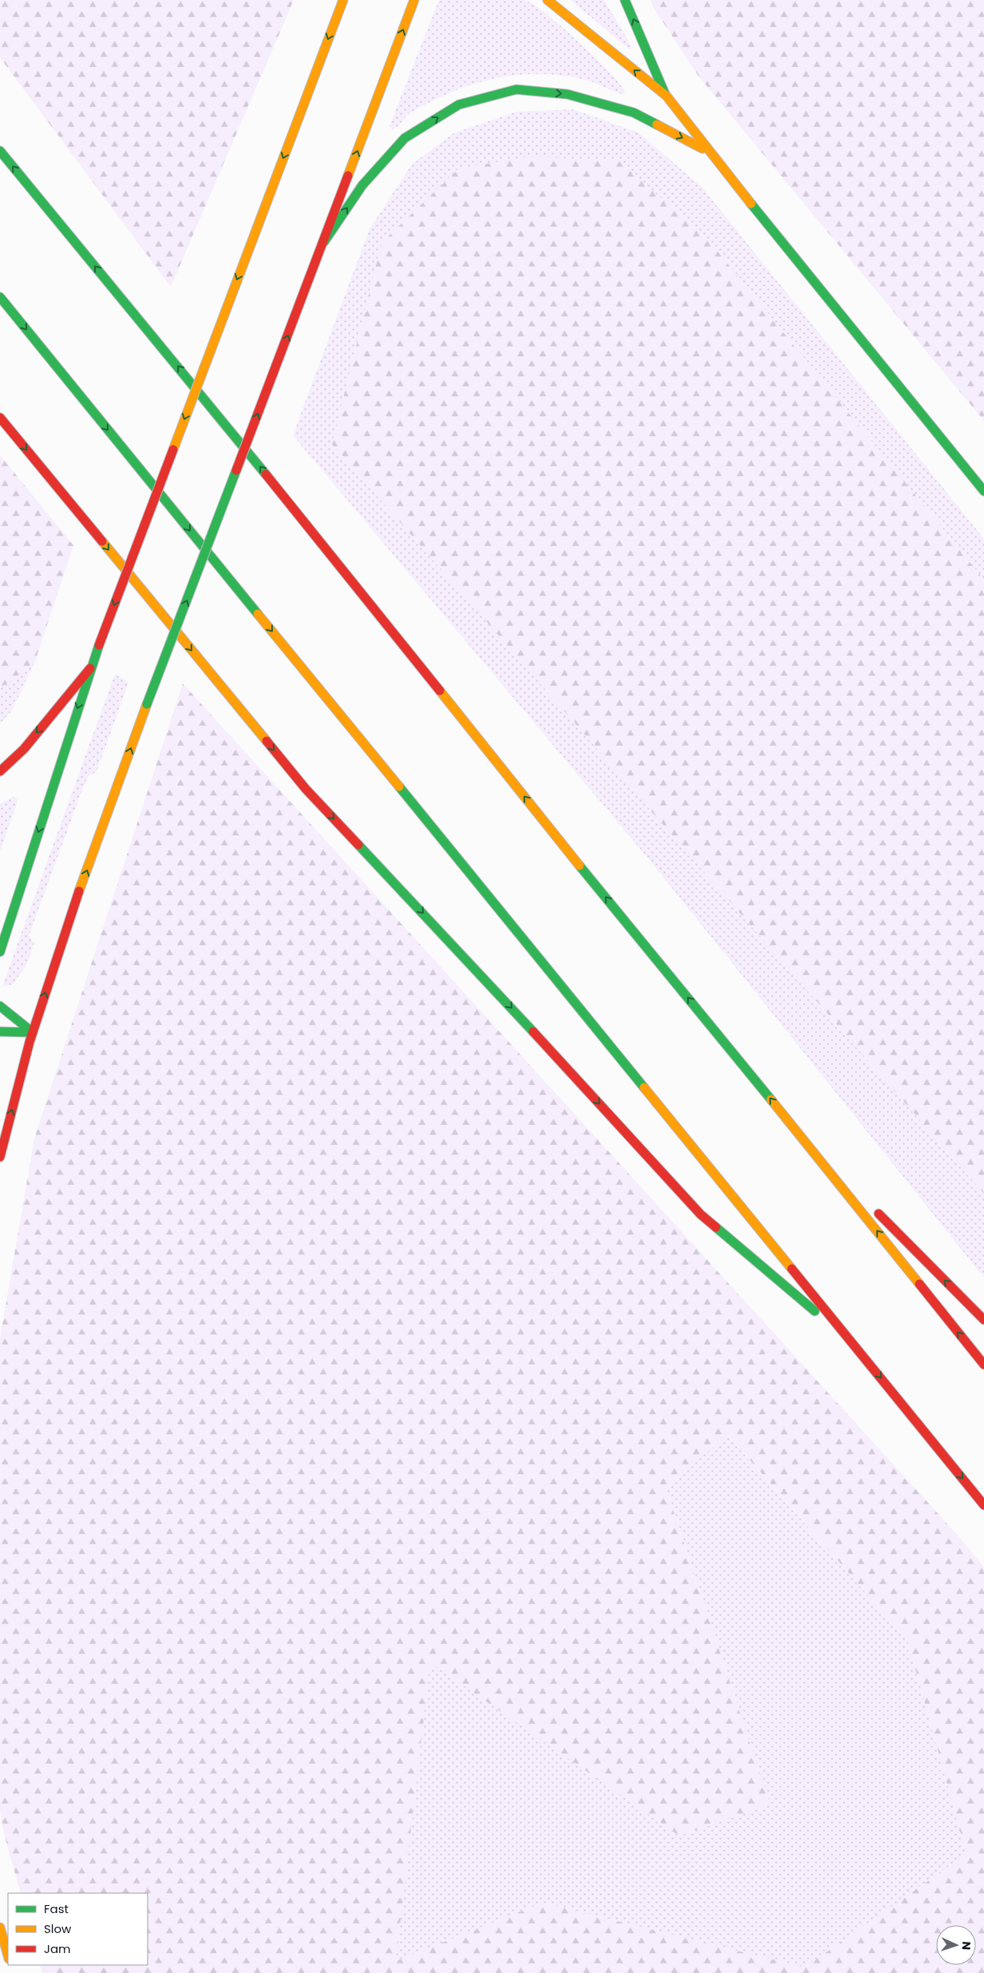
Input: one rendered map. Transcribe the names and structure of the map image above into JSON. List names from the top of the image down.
{
  "legend": ["Fast", "Slow", "Jam"],
  "north": "right"
}
